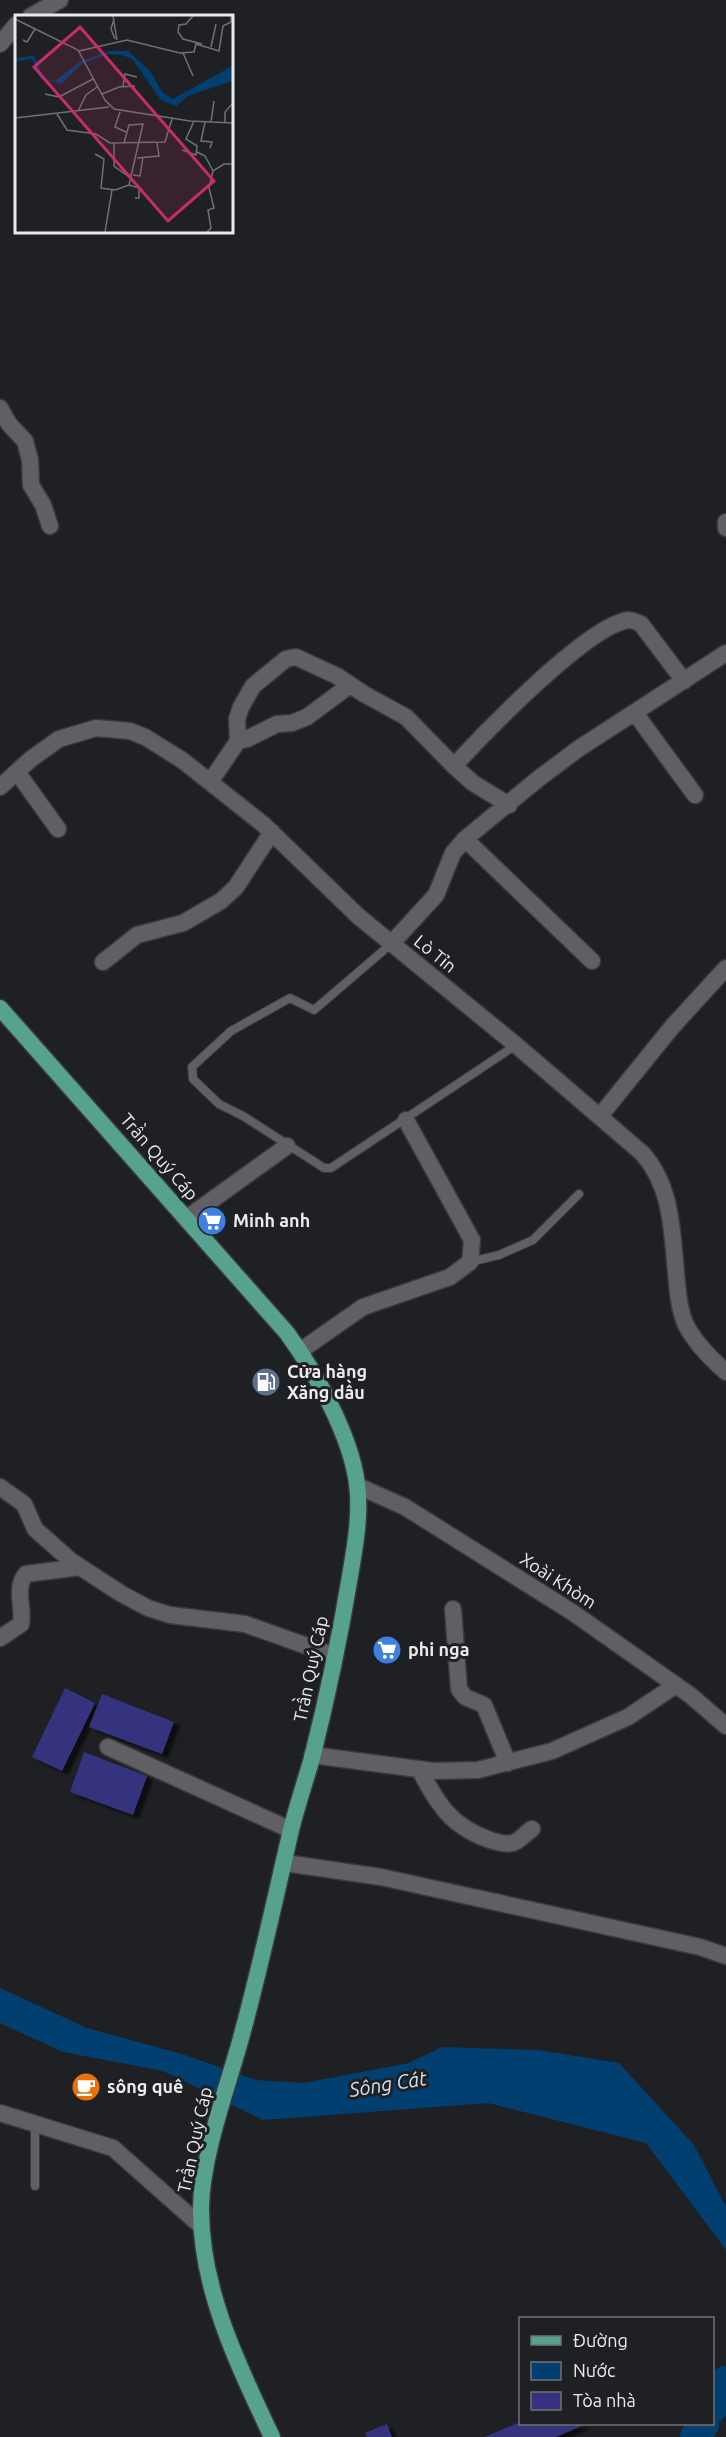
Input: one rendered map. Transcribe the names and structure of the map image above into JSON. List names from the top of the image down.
{
  "streets": {
    "main road": ["Trần Quý Cáp"],
    "street": ["Lò Tỉn", "Xoài Khòm"]
  },
  "crossings": [
    ["Trần Quý Cáp", "Xoài Khòm"]
  ],
  "water": ["Sông Cát"],
  "places": {
    "supermarket": ["Minh anh", "phi nga"],
    "fuel station": ["Cửa hàng Xăng dầu"],
    "cafe": ["sông quê"]
  },
  "legend": ["Đường", "Nước", "Tòa nhà"]
}
